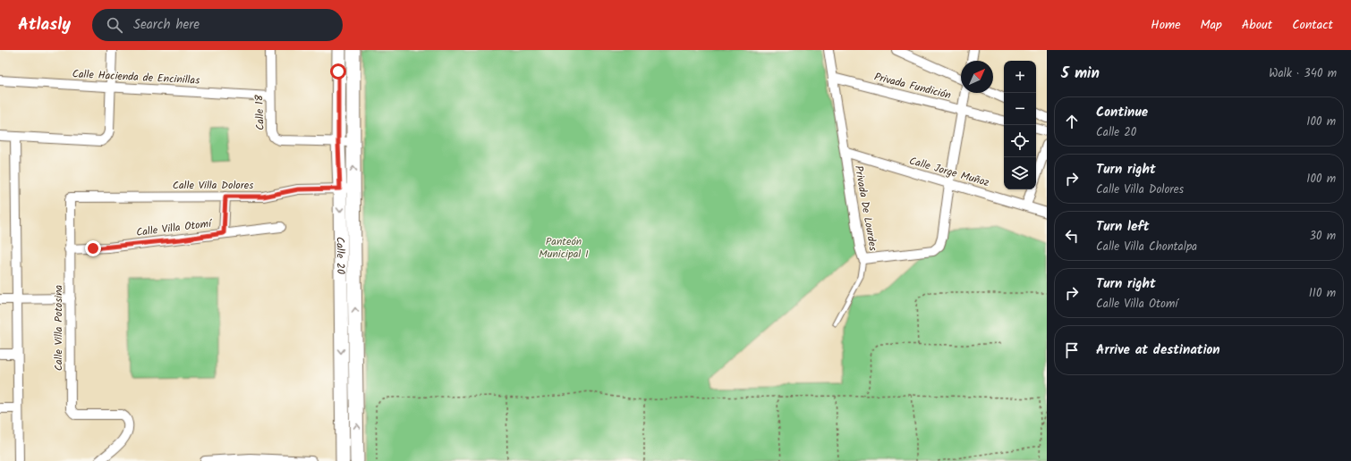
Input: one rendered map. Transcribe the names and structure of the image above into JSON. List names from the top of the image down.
{
  "streets": {
    "main road": ["Calle 20"],
    "street": [
      "Calle Hacienda de Encinillas",
      "Privada Fundición",
      "Calle 18",
      "Calle Jorge Muñoz",
      "Calle Villa Dolores",
      "Privada De Lourdes",
      "Calle Villa Otomí",
      "Calle Villa Potosina"
    ]
  },
  "crossings": [
    ["Calle Hacienda de Encinillas", "Calle 18"],
    ["Privada Fundición", "Privada De Lourdes"],
    ["Calle 18", "Calle 20"],
    ["Calle Jorge Muñoz", "Privada De Lourdes"],
    ["Calle Villa Dolores", "Calle 20"],
    ["Calle Villa Dolores", "Calle Villa Potosina"],
    ["Calle Villa Otomí", "Calle Villa Potosina"]
  ],
  "parks": ["Panteón Municipal I"],
  "north": "top right",
  "page": {
    "header": "Atlasly",
    "search": "Search here",
    "nav": [
      "Home",
      "Map",
      "About",
      "Contact"
    ],
    "heading": ["5 min", "Walk · 340 m"],
    "map_buttons": ["+", "−"],
    "list": [
      ["Continue", "Calle 20", "100 m"],
      ["Turn right", "Calle Villa Dolores", "100 m"],
      ["Turn left", "Calle Villa Chontalpa", "30 m"],
      ["Turn right", "Calle Villa Otomí", "110 m"],
      "Arrive at destination"
    ]
  }
}
